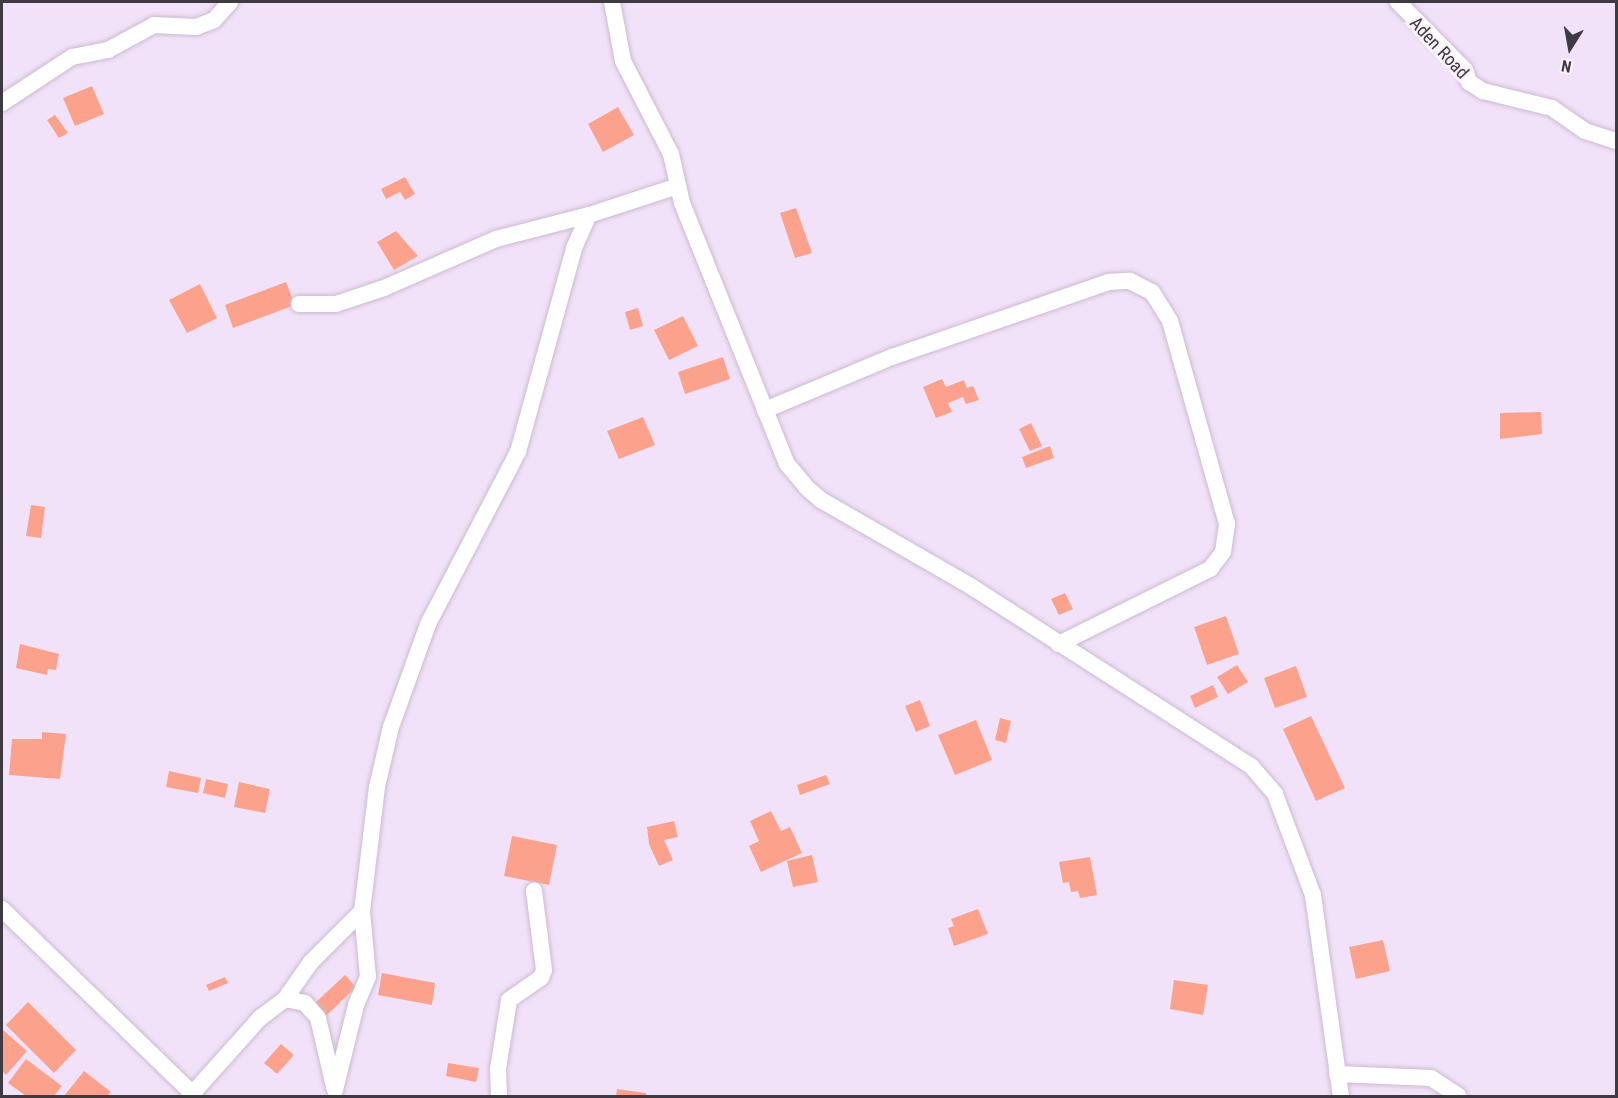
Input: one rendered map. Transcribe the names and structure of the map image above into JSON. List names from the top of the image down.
{
  "streets": {
    "street": ["Aden Road"]
  },
  "north": "bottom"
}
